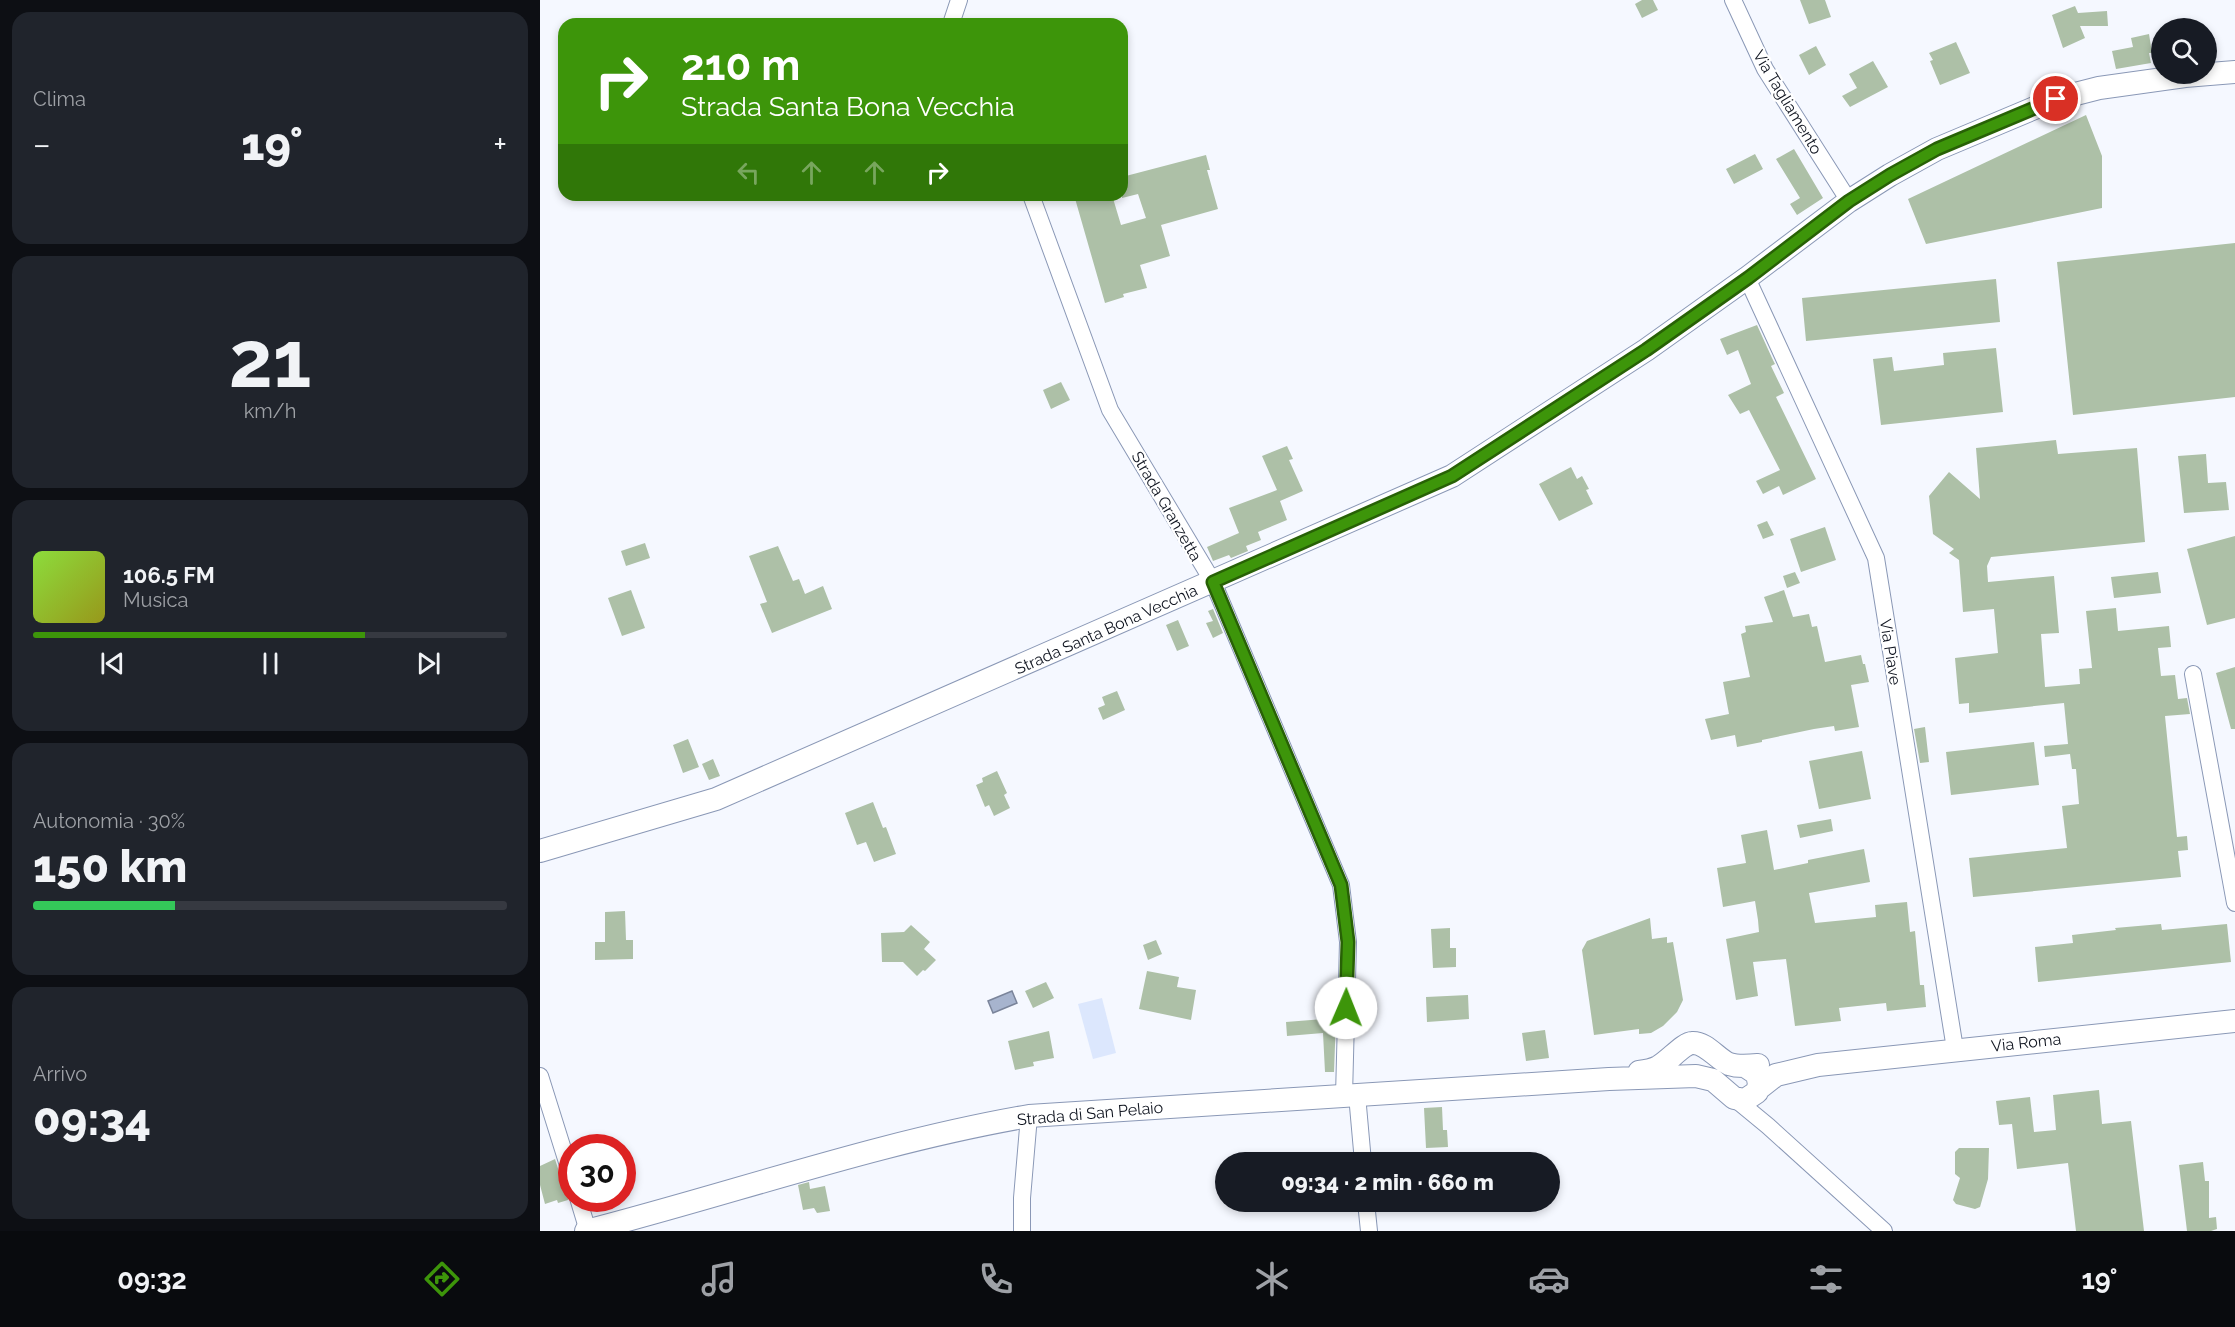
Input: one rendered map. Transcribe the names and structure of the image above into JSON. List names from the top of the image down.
{
  "streets": {
    "street": [
      "Via Tagliamento",
      "Strada Granzetta",
      "Strada Santa Bona Vecchia",
      "Via Piave",
      "Via Roma",
      "Strada di San Pelaio"
    ]
  },
  "crossings": [
    ["Via Tagliamento", "Strada Santa Bona Vecchia"],
    ["Strada Granzetta", "Strada Santa Bona Vecchia"],
    ["Strada Granzetta", "Strada di San Pelaio"],
    ["Strada Santa Bona Vecchia", "Via Piave"],
    ["Via Piave", "Via Roma"],
    ["Via Roma", "Strada di San Pelaio"]
  ],
  "page": {
    "tile": [
      "Clima",
      ["21", "km/h"],
      ["Autonomia · 30%", "150 km"],
      ["Arrivo", "09:34"]
    ],
    "turn": ["210 m", "Strada Santa Bona Vecchia"],
    "heat": ["−", "19°", "+"],
    "song": ["106.5 FM", "Musica"],
    "limit": "30",
    "trip": "09:34 · 2 min · 660 m",
    "tabs": ["09:32", "19°"]
  }
}
